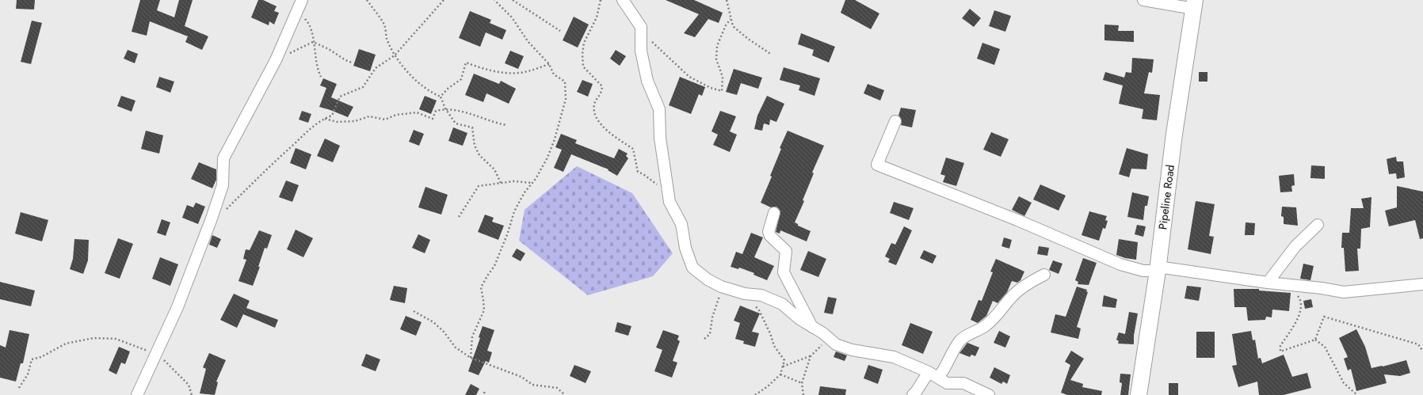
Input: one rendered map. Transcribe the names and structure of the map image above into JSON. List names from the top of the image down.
{
  "streets": {
    "street": ["Pipeline Road"]
  }
}
